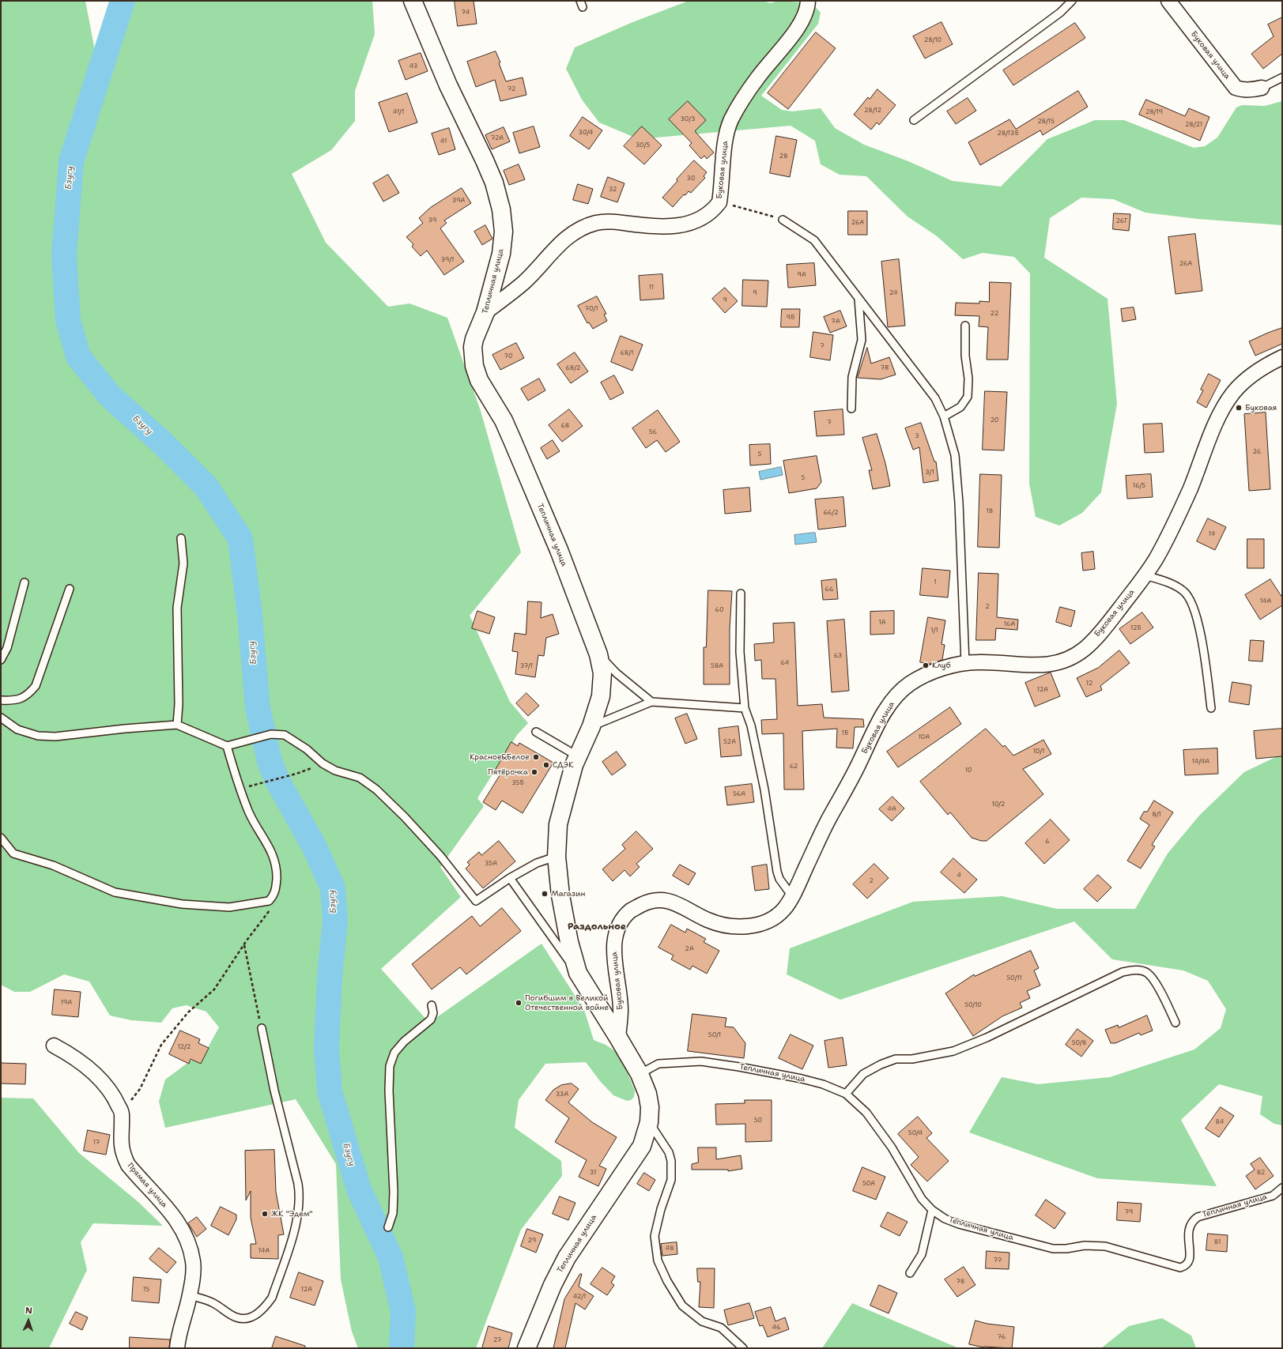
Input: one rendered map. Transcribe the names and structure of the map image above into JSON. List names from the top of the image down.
{
  "streets": {
    "street": ["Буковая улица", "Тепличная улица", "Прямая улица"]
  },
  "crossings": [
    ["Буковая улица", "Тепличная улица"]
  ],
  "districts": ["Раздольное"],
  "water": ["Бзугу"],
  "places": [
    "Буковая",
    "Клуб",
    "Красное&Белое",
    "СДЭК",
    "Пятёрочка",
    "Магазин",
    "Погибшим в Великой Отечественной войне",
    "ЖК \"Эдем\""
  ],
  "house_numbers": [
    "74",
    "28/10",
    "43",
    "72",
    "28/12",
    "41/1",
    "28/19",
    "30/3",
    "28/15",
    "28/21",
    "30/4",
    "28/13Б",
    "72А",
    "41",
    "30/5",
    "28",
    "30",
    "32",
    "39А",
    "39",
    "26Г",
    "26А",
    "39/1",
    "26А",
    "9А",
    "11",
    "9",
    "24",
    "9",
    "70/1",
    "22",
    "9Б",
    "7А",
    "7",
    "68/1",
    "70",
    "68/2",
    "7В",
    "20",
    "7",
    "68",
    "56",
    "3",
    "26",
    "5",
    "3/1",
    "5",
    "16/5",
    "18",
    "66/2",
    "14",
    "1",
    "66",
    "14А",
    "2",
    "60",
    "1А",
    "16А",
    "12Б",
    "1/1",
    "63",
    "64",
    "37/1",
    "58А",
    "12",
    "12А",
    "1Б",
    "10А",
    "52А",
    "10/1",
    "14/4А",
    "62",
    "10",
    "35Б",
    "56А",
    "10/2",
    "4А",
    "8/1",
    "6",
    "35А",
    "4",
    "2",
    "2А",
    "50/11",
    "19А",
    "50/10",
    "50/1",
    "50/8",
    "12/2",
    "33А",
    "50",
    "84",
    "50/4",
    "17",
    "31",
    "82",
    "50А",
    "79",
    "29",
    "81",
    "48",
    "14А",
    "77",
    "78",
    "15",
    "12А",
    "42/1",
    "46",
    "76",
    "27"
  ],
  "north": "top"
}
